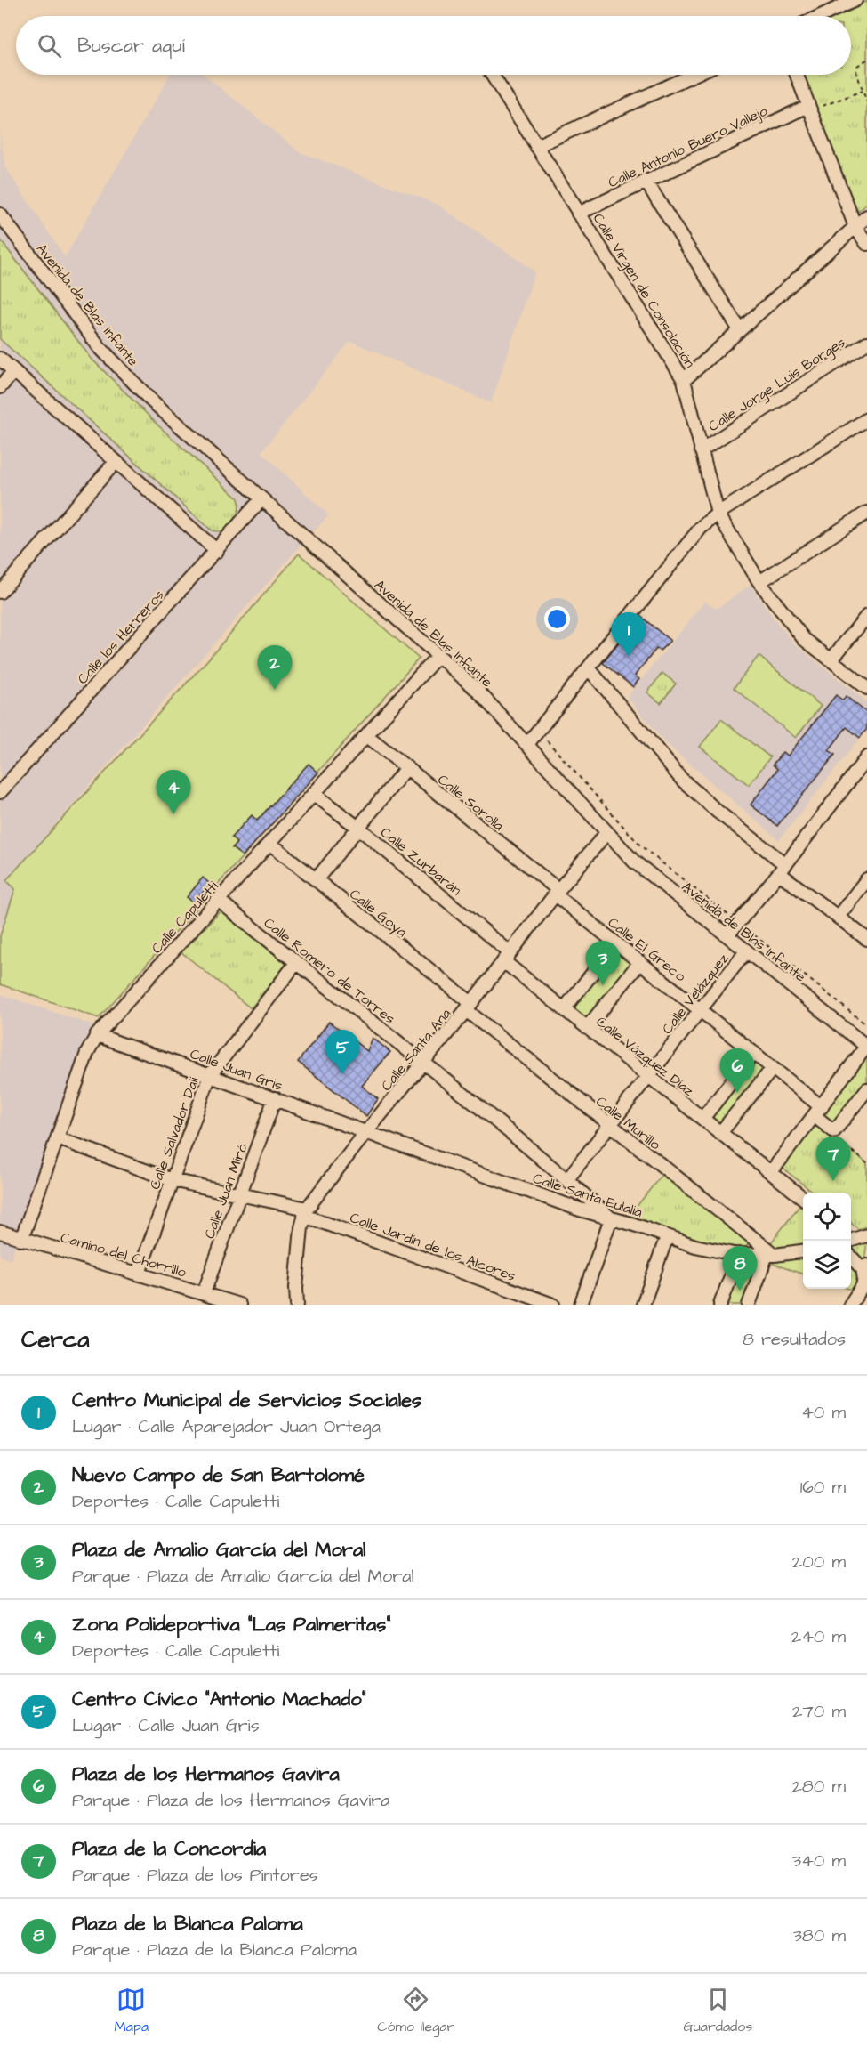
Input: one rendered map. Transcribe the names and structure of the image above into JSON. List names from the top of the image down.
{
  "streets": {
    "street": [
      "Calle Antonio Buero Vallejo",
      "Calle Virgen de Consolación",
      "Avenida de Blas Infante",
      "Calle Jorge Luis Borges",
      "Calle los Herreros",
      "Calle Sorolla",
      "Calle Zurbarán",
      "Calle Goya",
      "Calle Capuletti",
      "Calle El Greco",
      "Calle Romero de Torres",
      "Calle Velázquez",
      "Calle Santa Ana",
      "Calle Vázquez Díaz",
      "Calle Juan Gris",
      "Calle Murillo",
      "Calle Salvador Dalí",
      "Calle Juan Miró",
      "Calle Santa Eulalia",
      "Calle Jardín de los Alcores",
      "Camino del Chorrillo"
    ]
  },
  "crossings": [
    ["Calle Antonio Buero Vallejo", "Calle Virgen de Consolación"],
    ["Calle Virgen de Consolación", "Calle Jorge Luis Borges"],
    ["Avenida de Blas Infante", "Calle los Herreros"],
    ["Avenida de Blas Infante", "Calle Capuletti"],
    ["Avenida de Blas Infante", "Calle Velázquez"],
    ["Avenida de Blas Infante", "Calle Santa Ana"],
    ["Calle Sorolla", "Calle Capuletti"],
    ["Calle Sorolla", "Calle El Greco"],
    ["Calle Sorolla", "Calle Santa Ana"],
    ["Calle Zurbarán", "Calle Capuletti"],
    ["Calle Zurbarán", "Calle Santa Ana"],
    ["Calle Zurbarán", "Calle Vázquez Díaz"],
    ["Calle Goya", "Calle Capuletti"],
    ["Calle Goya", "Calle Santa Ana"],
    ["Calle Goya", "Calle Murillo"],
    ["Calle Capuletti", "Calle Romero de Torres"],
    ["Calle Capuletti", "Calle Juan Gris"],
    ["Calle Capuletti", "Calle Jardín de los Alcores"],
    ["Calle Capuletti", "Camino del Chorrillo"],
    ["Calle El Greco", "Calle Velázquez"],
    ["Calle El Greco", "Calle Santa Ana"],
    ["Calle Romero de Torres", "Calle Velázquez"],
    ["Calle Romero de Torres", "Calle Santa Ana"],
    ["Calle Romero de Torres", "Calle Salvador Dalí"],
    ["Calle Romero de Torres", "Calle Santa Eulalia"],
    ["Calle Velázquez", "Calle Vázquez Díaz"],
    ["Calle Velázquez", "Calle Murillo"],
    ["Calle Santa Ana", "Calle Vázquez Díaz"],
    ["Calle Santa Ana", "Calle Juan Gris"],
    ["Calle Santa Ana", "Calle Murillo"],
    ["Calle Santa Ana", "Calle Santa Eulalia"],
    ["Calle Santa Ana", "Calle Jardín de los Alcores"],
    ["Calle Juan Gris", "Calle Salvador Dalí"],
    ["Calle Juan Gris", "Calle Juan Miró"],
    ["Calle Juan Gris", "Calle Santa Eulalia"],
    ["Calle Murillo", "Calle Santa Eulalia"],
    ["Calle Salvador Dalí", "Calle Jardín de los Alcores"],
    ["Calle Salvador Dalí", "Camino del Chorrillo"],
    ["Calle Juan Miró", "Calle Jardín de los Alcores"],
    ["Calle Juan Miró", "Camino del Chorrillo"]
  ],
  "page": {
    "search": "Buscar aquí",
    "pins": [
      "1",
      "2",
      "4",
      "3",
      "5",
      "6",
      "7",
      "8"
    ],
    "heading": ["Cerca", "8 resultados"],
    "list": [
      {
        "mark": "1",
        "name": "Centro Municipal de Servicios Sociales",
        "note": "Lugar · Calle Aparejador Juan Ortega",
        "value": "40 m"
      },
      {
        "mark": "2",
        "name": "Nuevo Campo de San Bartolomé",
        "note": "Deportes · Calle Capuletti",
        "value": "160 m"
      },
      {
        "mark": "3",
        "name": "Plaza de Amalio García del Moral",
        "note": "Parque · Plaza de Amalio García del Moral",
        "value": "200 m"
      },
      {
        "mark": "4",
        "name": "Zona Polideportiva \"Las Palmeritas\"",
        "note": "Deportes · Calle Capuletti",
        "value": "240 m"
      },
      {
        "mark": "5",
        "name": "Centro Cívico \"Antonio Machado\"",
        "note": "Lugar · Calle Juan Gris",
        "value": "270 m"
      },
      {
        "mark": "6",
        "name": "Plaza de los Hermanos Gavira",
        "note": "Parque · Plaza de los Hermanos Gavira",
        "value": "280 m"
      },
      {
        "mark": "7",
        "name": "Plaza de la Concordia",
        "note": "Parque · Plaza de los Pintores",
        "value": "340 m"
      },
      {
        "mark": "8",
        "name": "Plaza de la Blanca Paloma",
        "note": "Parque · Plaza de la Blanca Paloma",
        "value": "380 m"
      }
    ],
    "nav": ["Mapa", "Cómo llegar", "Guardados"]
  }
}
